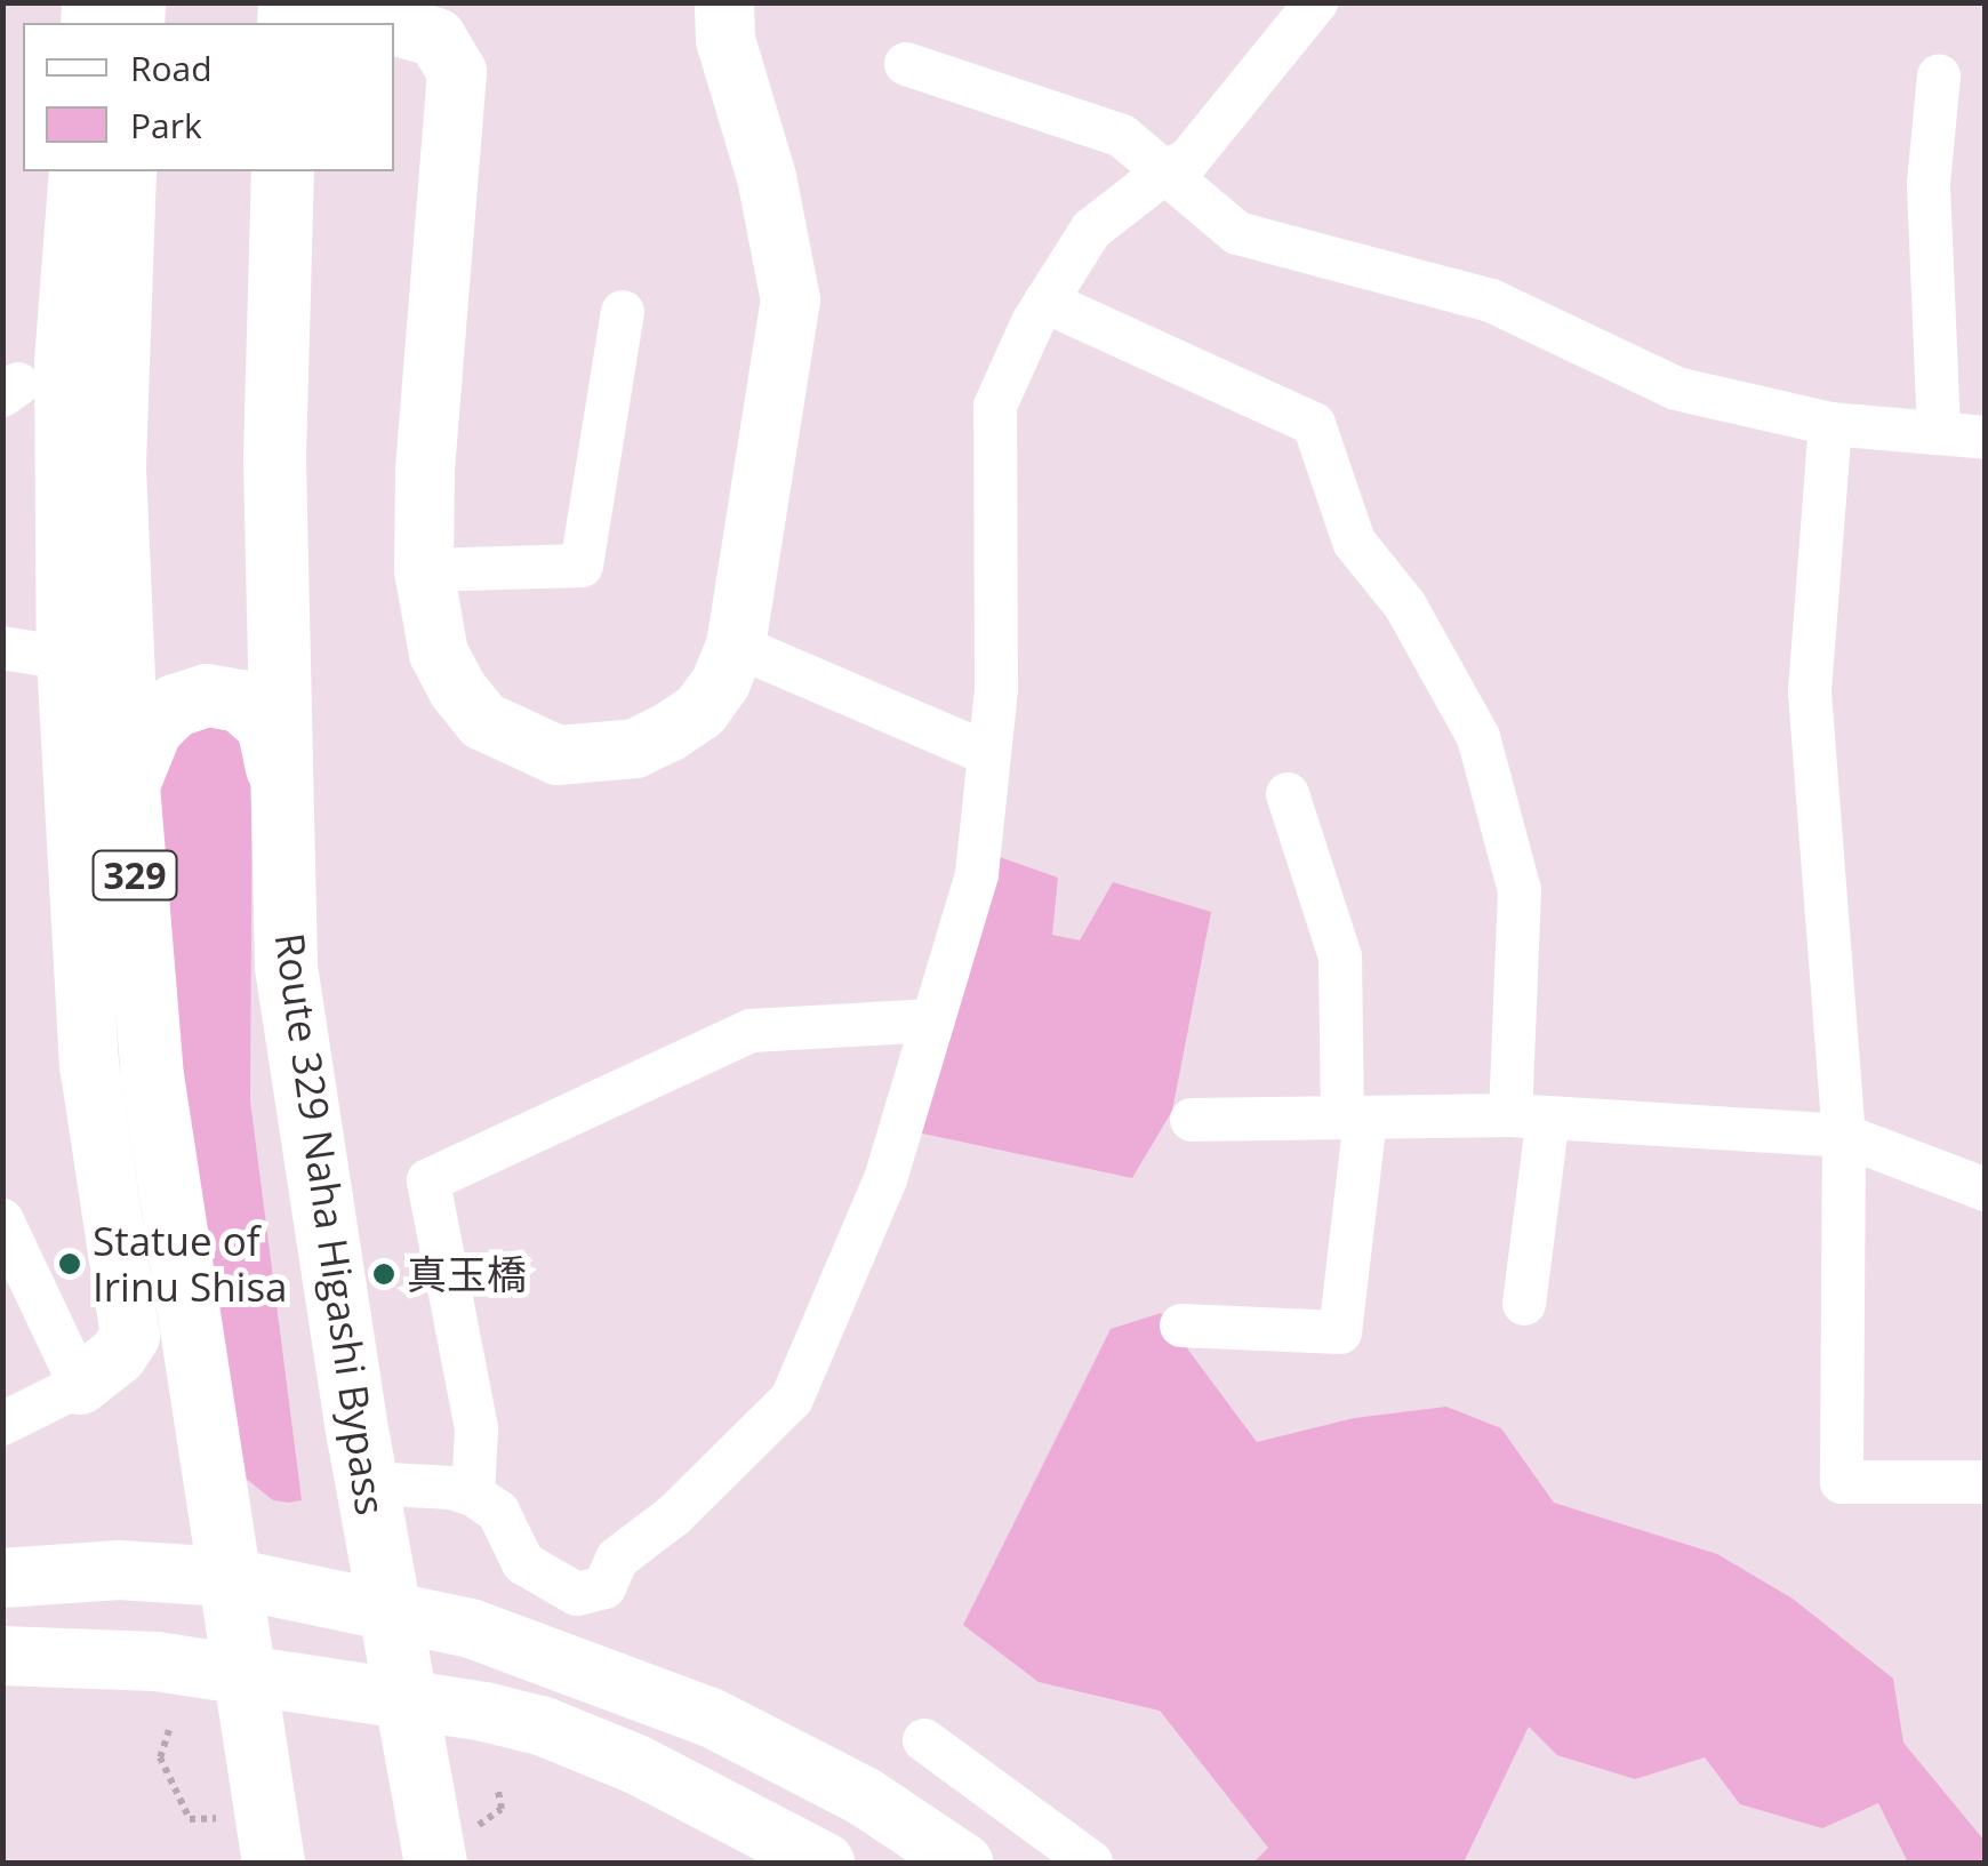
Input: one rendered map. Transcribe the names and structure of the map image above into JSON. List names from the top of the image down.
{
  "streets": {
    "highway": ["329", "Route 329 Naha Higashi Bypass"]
  },
  "places": ["Statue of Irinu Shisa", "真玉橋"],
  "legend": ["Road", "Park"]
}
